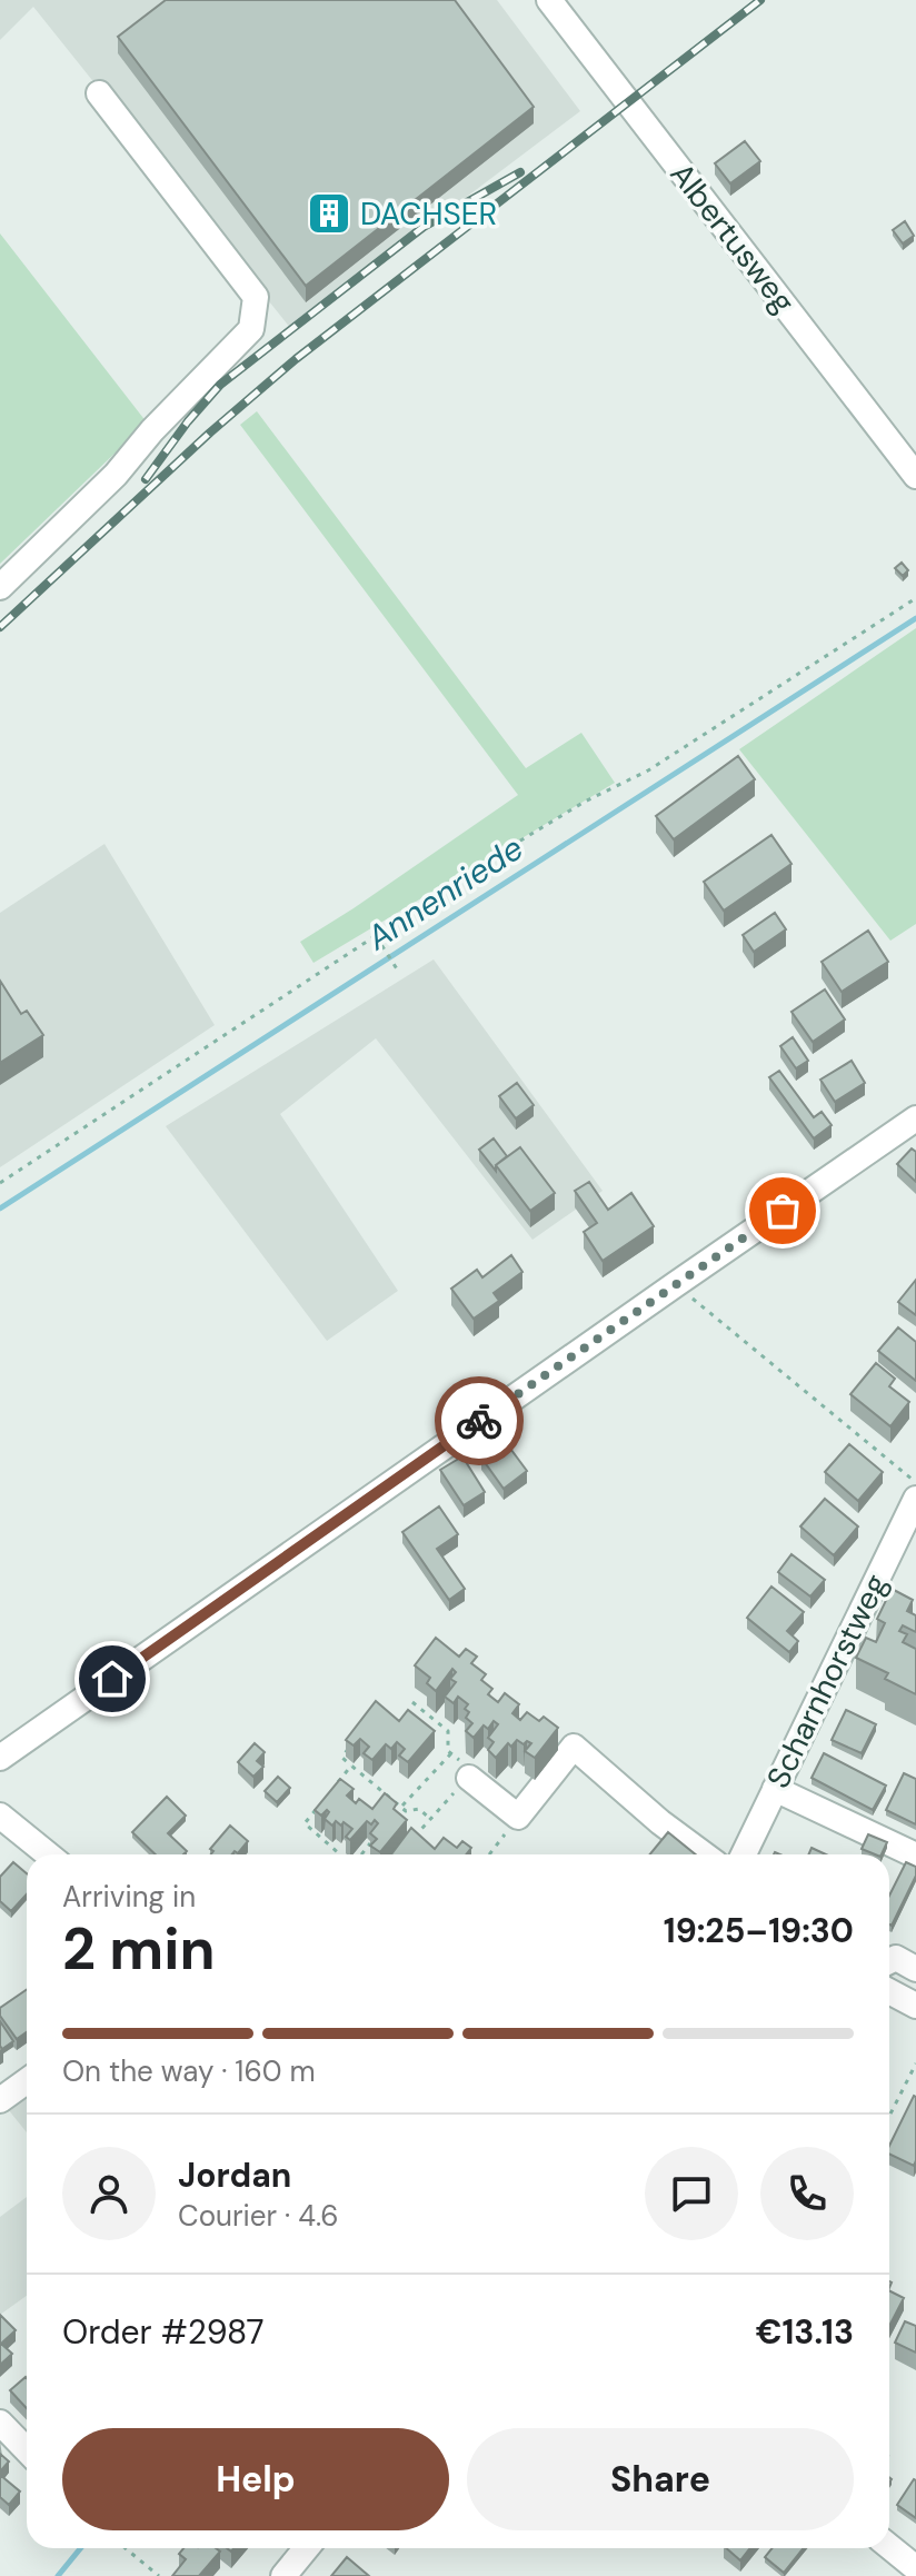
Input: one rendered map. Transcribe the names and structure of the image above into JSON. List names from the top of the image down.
{
  "streets": {
    "street": ["Albertusweg", "Scharnhorstweg"]
  },
  "water": ["Annenriede"],
  "places": {
    "building": ["DACHSER"]
  },
  "page": {
    "heading": ["2 min", "Arriving in", "19:25–19:30"],
    "panel": [
      "Jordan",
      "Courier · 4.6",
      "Order #2987",
      "€13.13"
    ],
    "bar": "On the way · 160 m",
    "buttons": ["Help", "Share"]
  }
}
